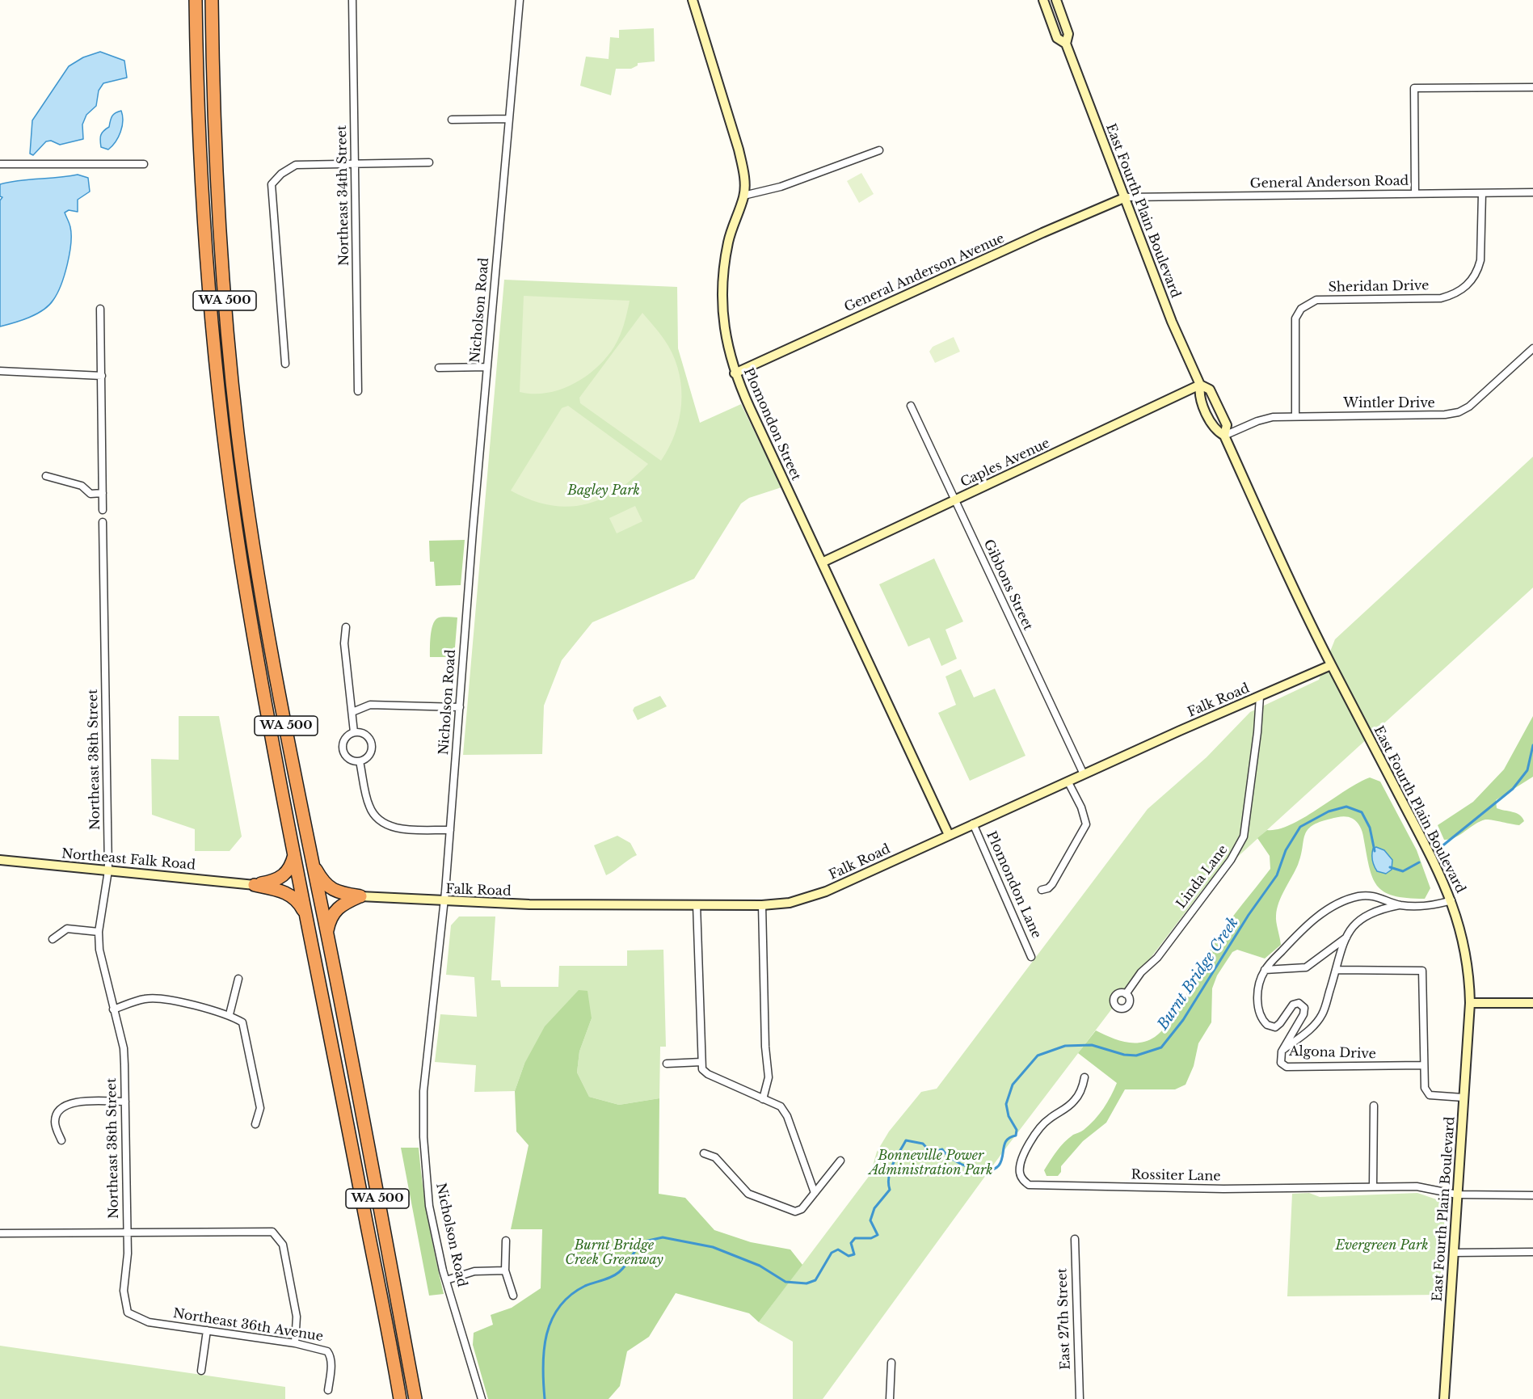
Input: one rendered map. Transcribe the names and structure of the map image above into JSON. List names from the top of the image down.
{
  "streets": {
    "highway": ["WA 500"],
    "street": [
      "General Anderson Road",
      "Northeast 34th Street",
      "East Fourth Plain Boulevard",
      "General Anderson Avenue",
      "Sheridan Drive",
      "Nicholson Road",
      "Wintler Drive",
      "Plomondon Street",
      "Caples Avenue",
      "Gibbons Street",
      "Falk Road",
      "Northeast 38th Street",
      "Northeast Falk Road",
      "Linda Lane",
      "Plomondon Lane",
      "Algona Drive",
      "Rossiter Lane",
      "East 27th Street",
      "Northeast 36th Avenue"
    ]
  },
  "crossings": [
    ["General Anderson Road", "East Fourth Plain Boulevard"],
    ["General Anderson Road", "General Anderson Avenue"],
    ["General Anderson Road", "Sheridan Drive"],
    ["East Fourth Plain Boulevard", "General Anderson Avenue"],
    ["East Fourth Plain Boulevard", "Wintler Drive"],
    ["East Fourth Plain Boulevard", "Caples Avenue"],
    ["East Fourth Plain Boulevard", "Falk Road"],
    ["East Fourth Plain Boulevard", "Algona Drive"],
    ["East Fourth Plain Boulevard", "Rossiter Lane"],
    ["General Anderson Avenue", "Plomondon Street"],
    ["Sheridan Drive", "Wintler Drive"],
    ["Nicholson Road", "Falk Road"],
    ["Plomondon Street", "Caples Avenue"],
    ["Plomondon Street", "Falk Road"],
    ["Caples Avenue", "Gibbons Street"],
    ["Gibbons Street", "Falk Road"],
    ["Falk Road", "Linda Lane"],
    ["Falk Road", "Plomondon Lane"],
    ["Northeast 38th Street", "Northeast Falk Road"],
    ["Northeast 38th Street", "Northeast 36th Avenue"]
  ],
  "water": ["Burnt Bridge Creek"],
  "parks": [
    "Bagley Park",
    "Bonneville Power Administration Park",
    "Burnt Bridge Creek Greenway",
    "Evergreen Park"
  ]
}
